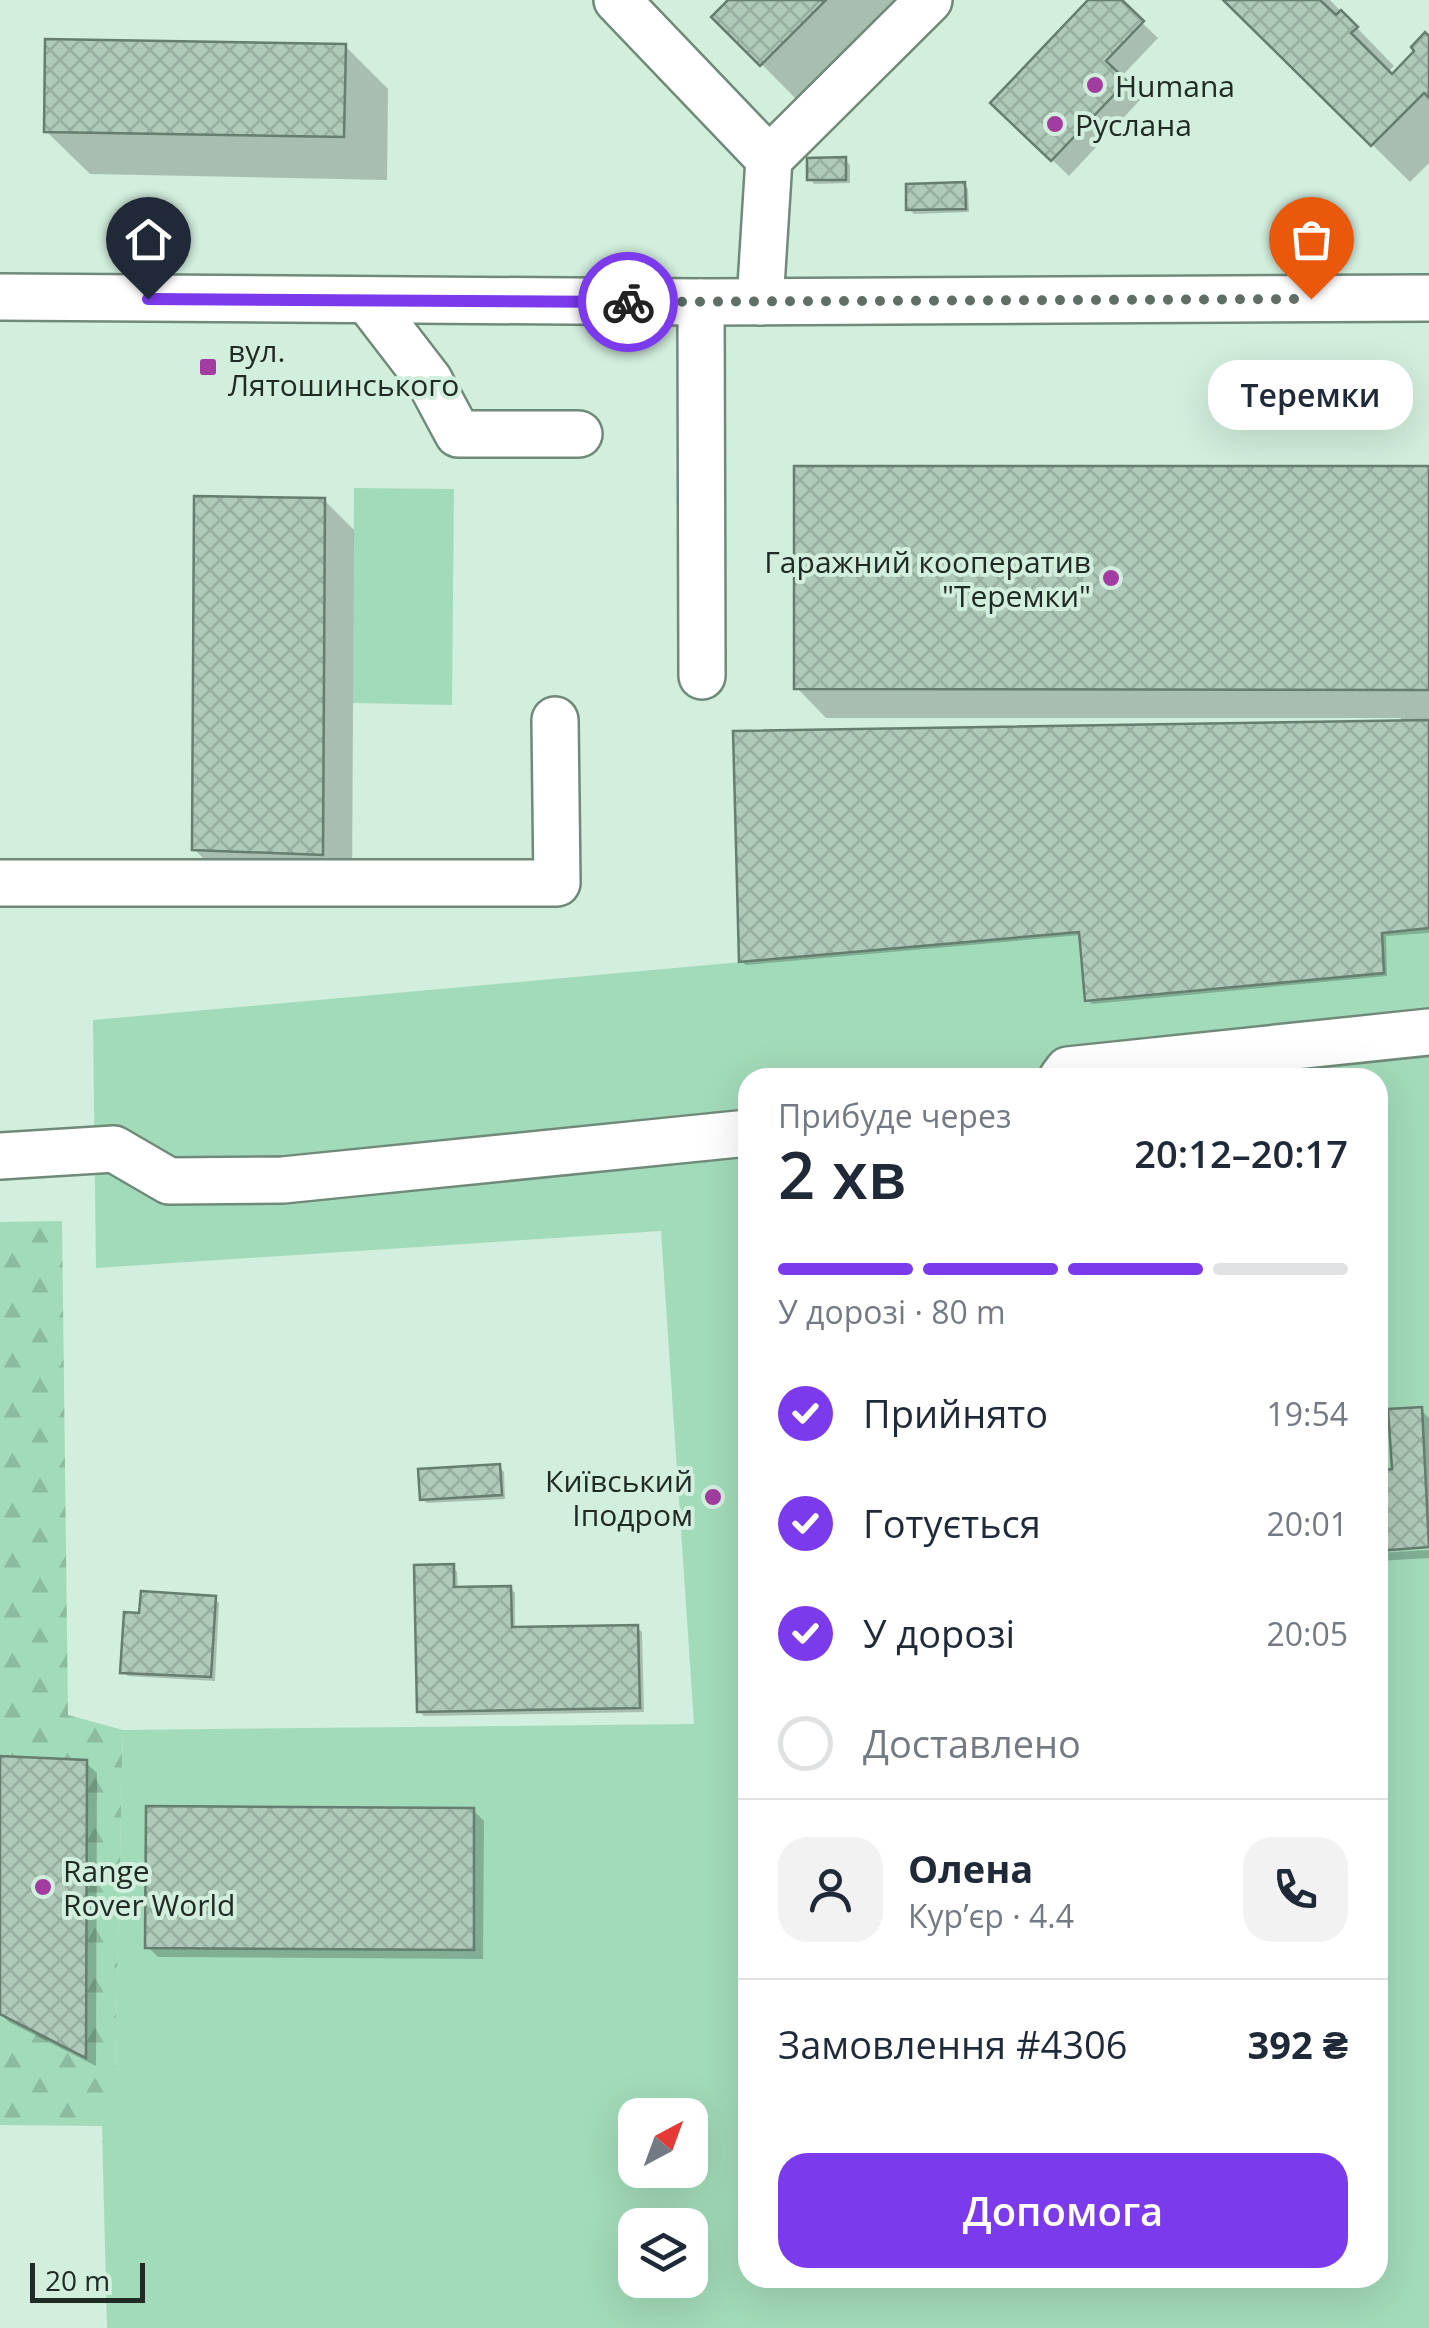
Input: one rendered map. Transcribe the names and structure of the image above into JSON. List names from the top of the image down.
{
  "places": {
    "other": [
      "Humana",
      "Руслана",
      "Теремки",
      "Гаражний кооператив \"Теремки\"",
      "Київський Іподром",
      "Range Rover World"
    ],
    "transit": ["вул. Лятошинського"]
  },
  "scale_bar": "20 m",
  "north": "top right",
  "page": {
    "bubble": "Теремки",
    "heading": ["2 хв", "Прибуде через", "20:12–20:17"],
    "panel": [
      "Олена",
      "Кур’єр · 4.4",
      "Замовлення #4306",
      "392 ₴"
    ],
    "bar": "У дорозі · 80 m",
    "list": [
      ["Прийнято", "19:54"],
      ["Готується", "20:01"],
      ["У дорозі", "20:05"],
      "Доставлено"
    ],
    "buttons": "Допомога",
    "scale": "20 m"
  }
}
